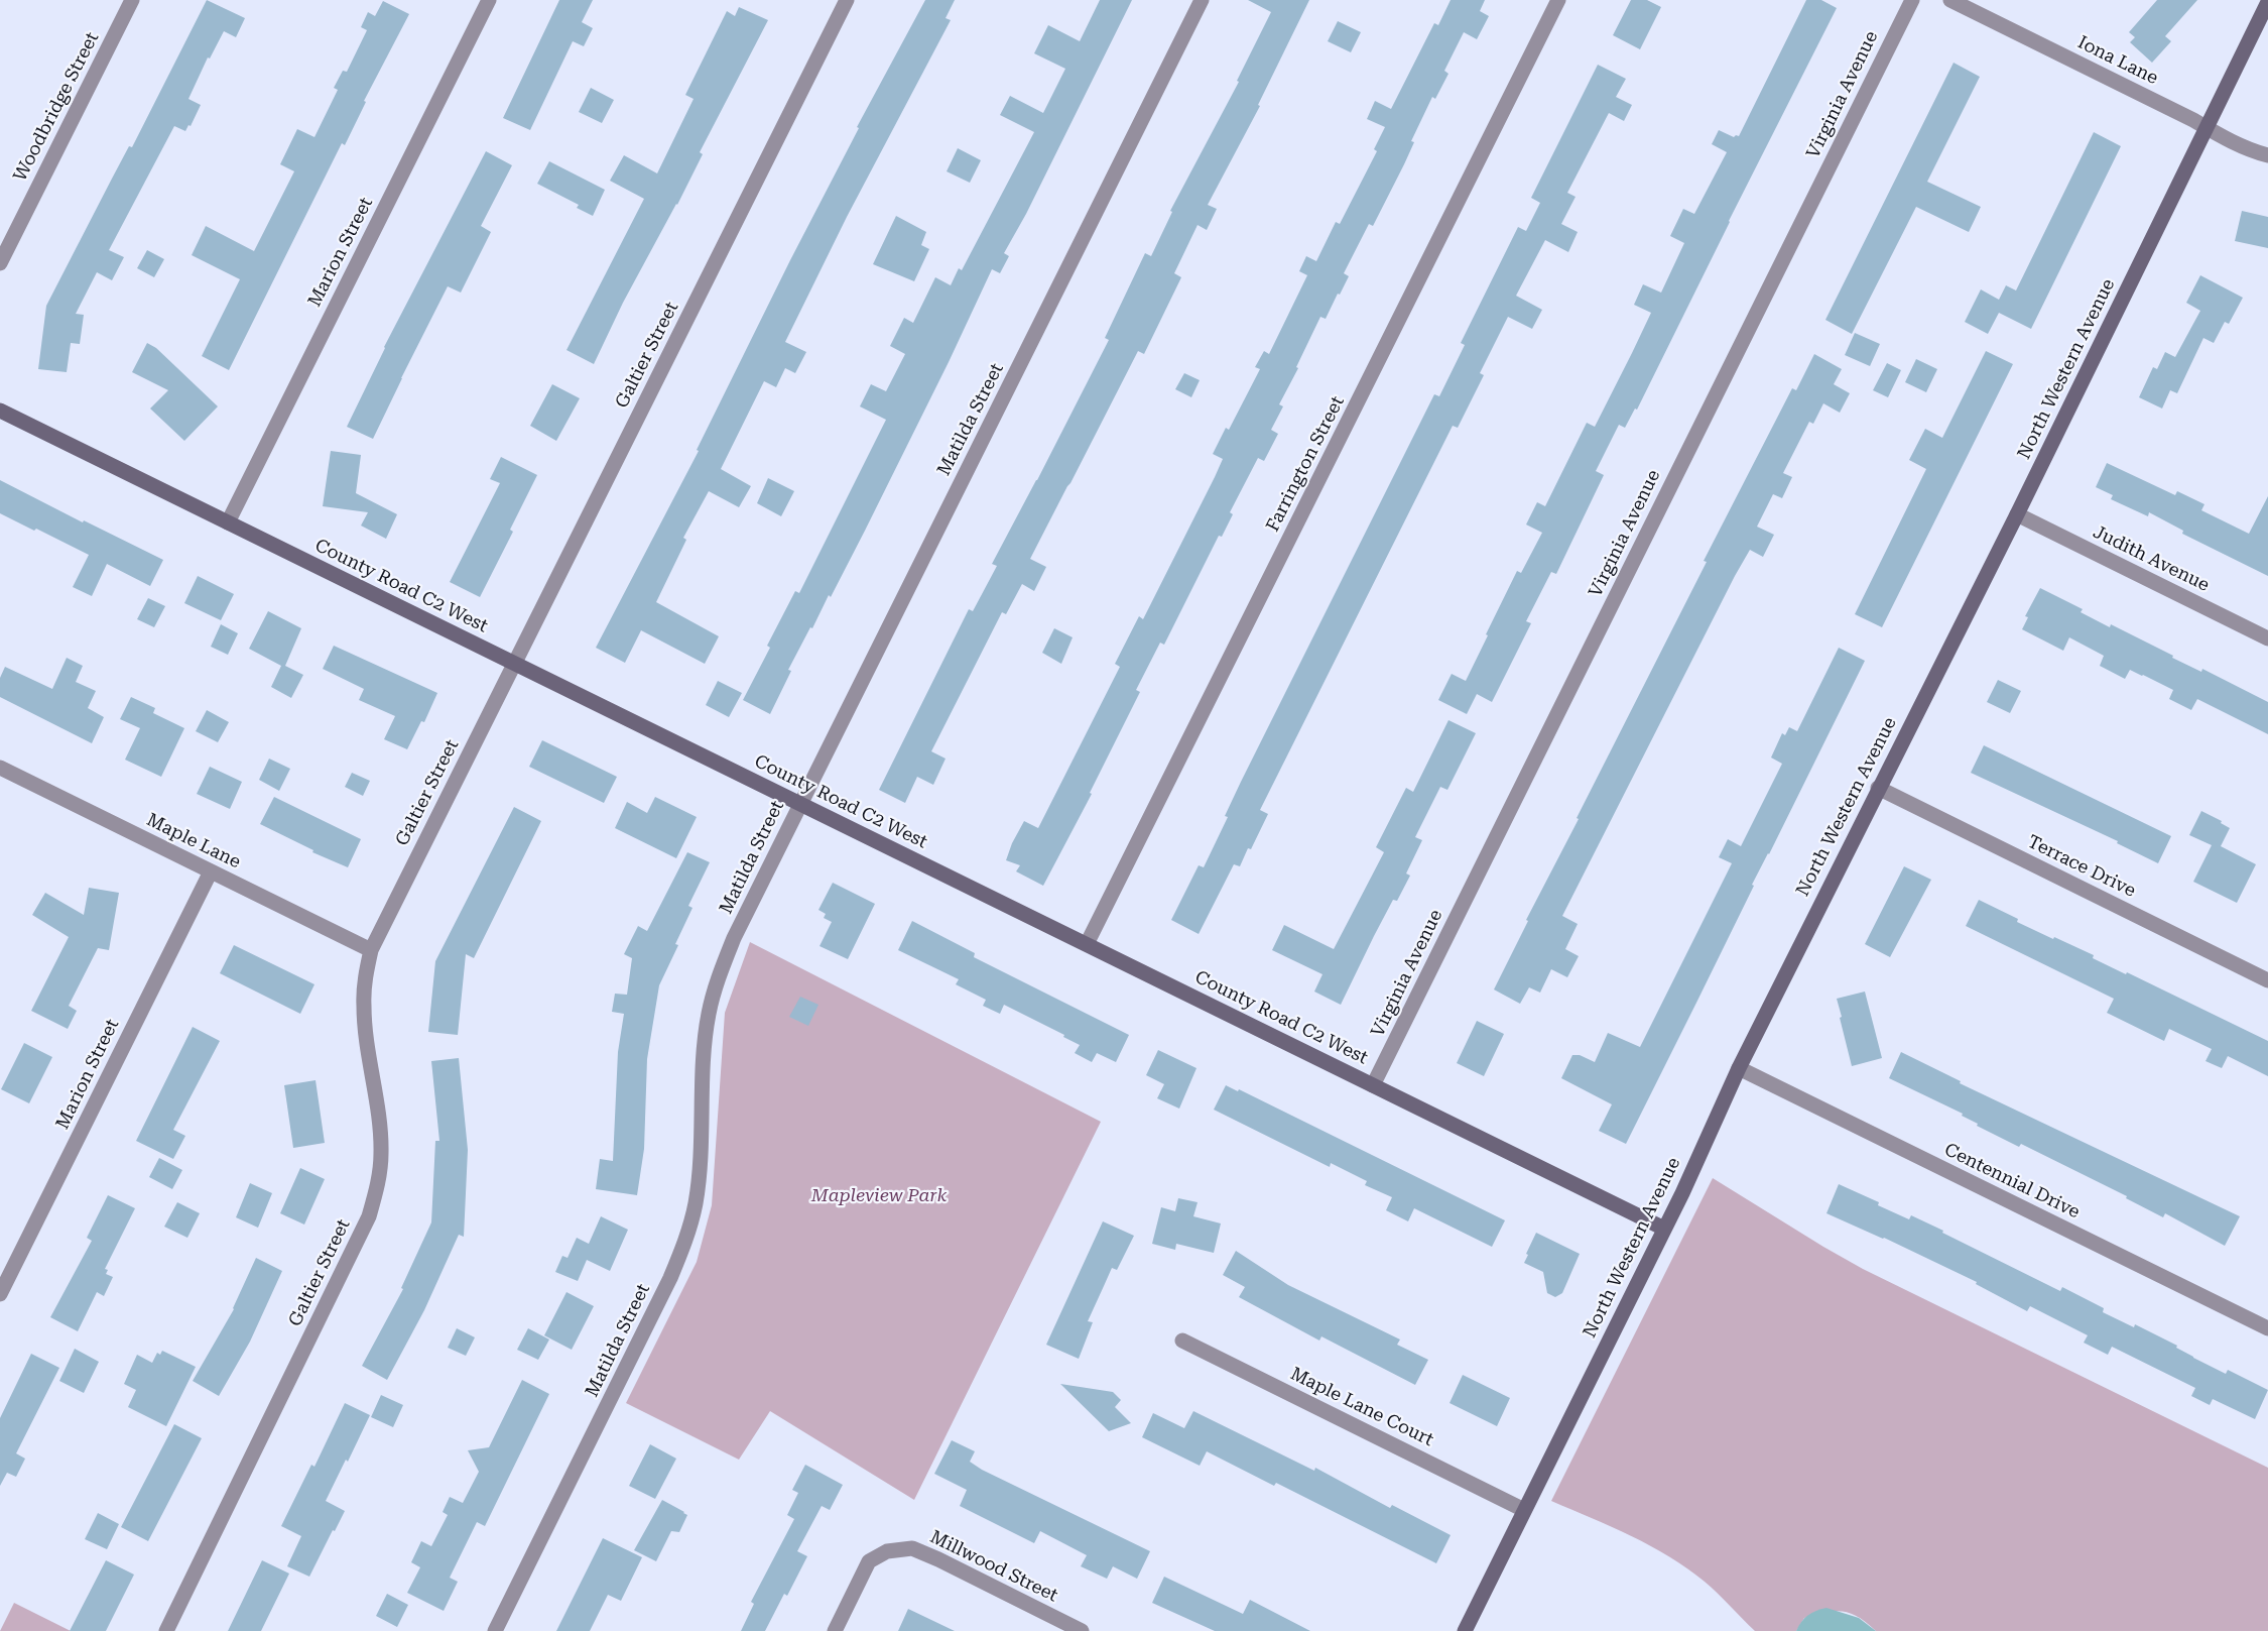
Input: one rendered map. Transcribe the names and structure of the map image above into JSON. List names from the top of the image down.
{
  "streets": {
    "street": [
      "Iona Lane",
      "Virginia Avenue",
      "Woodbridge Street",
      "Marion Street",
      "Galtier Street",
      "North Western Avenue",
      "Matilda Street",
      "Farrington Street",
      "Judith Avenue",
      "County Road C2 West",
      "Maple Lane",
      "Terrace Drive",
      "Centennial Drive",
      "Maple Lane Court",
      "Millwood Street"
    ]
  },
  "crossings": [
    ["Iona Lane", "North Western Avenue"],
    ["Virginia Avenue", "County Road C2 West"],
    ["Marion Street", "County Road C2 West"],
    ["Marion Street", "Maple Lane"],
    ["Galtier Street", "County Road C2 West"],
    ["Galtier Street", "Maple Lane"],
    ["North Western Avenue", "Judith Avenue"],
    ["North Western Avenue", "County Road C2 West"],
    ["North Western Avenue", "Terrace Drive"],
    ["North Western Avenue", "Centennial Drive"],
    ["North Western Avenue", "Maple Lane Court"],
    ["Matilda Street", "County Road C2 West"],
    ["Farrington Street", "County Road C2 West"]
  ],
  "parks": ["Mapleview Park"]
}
